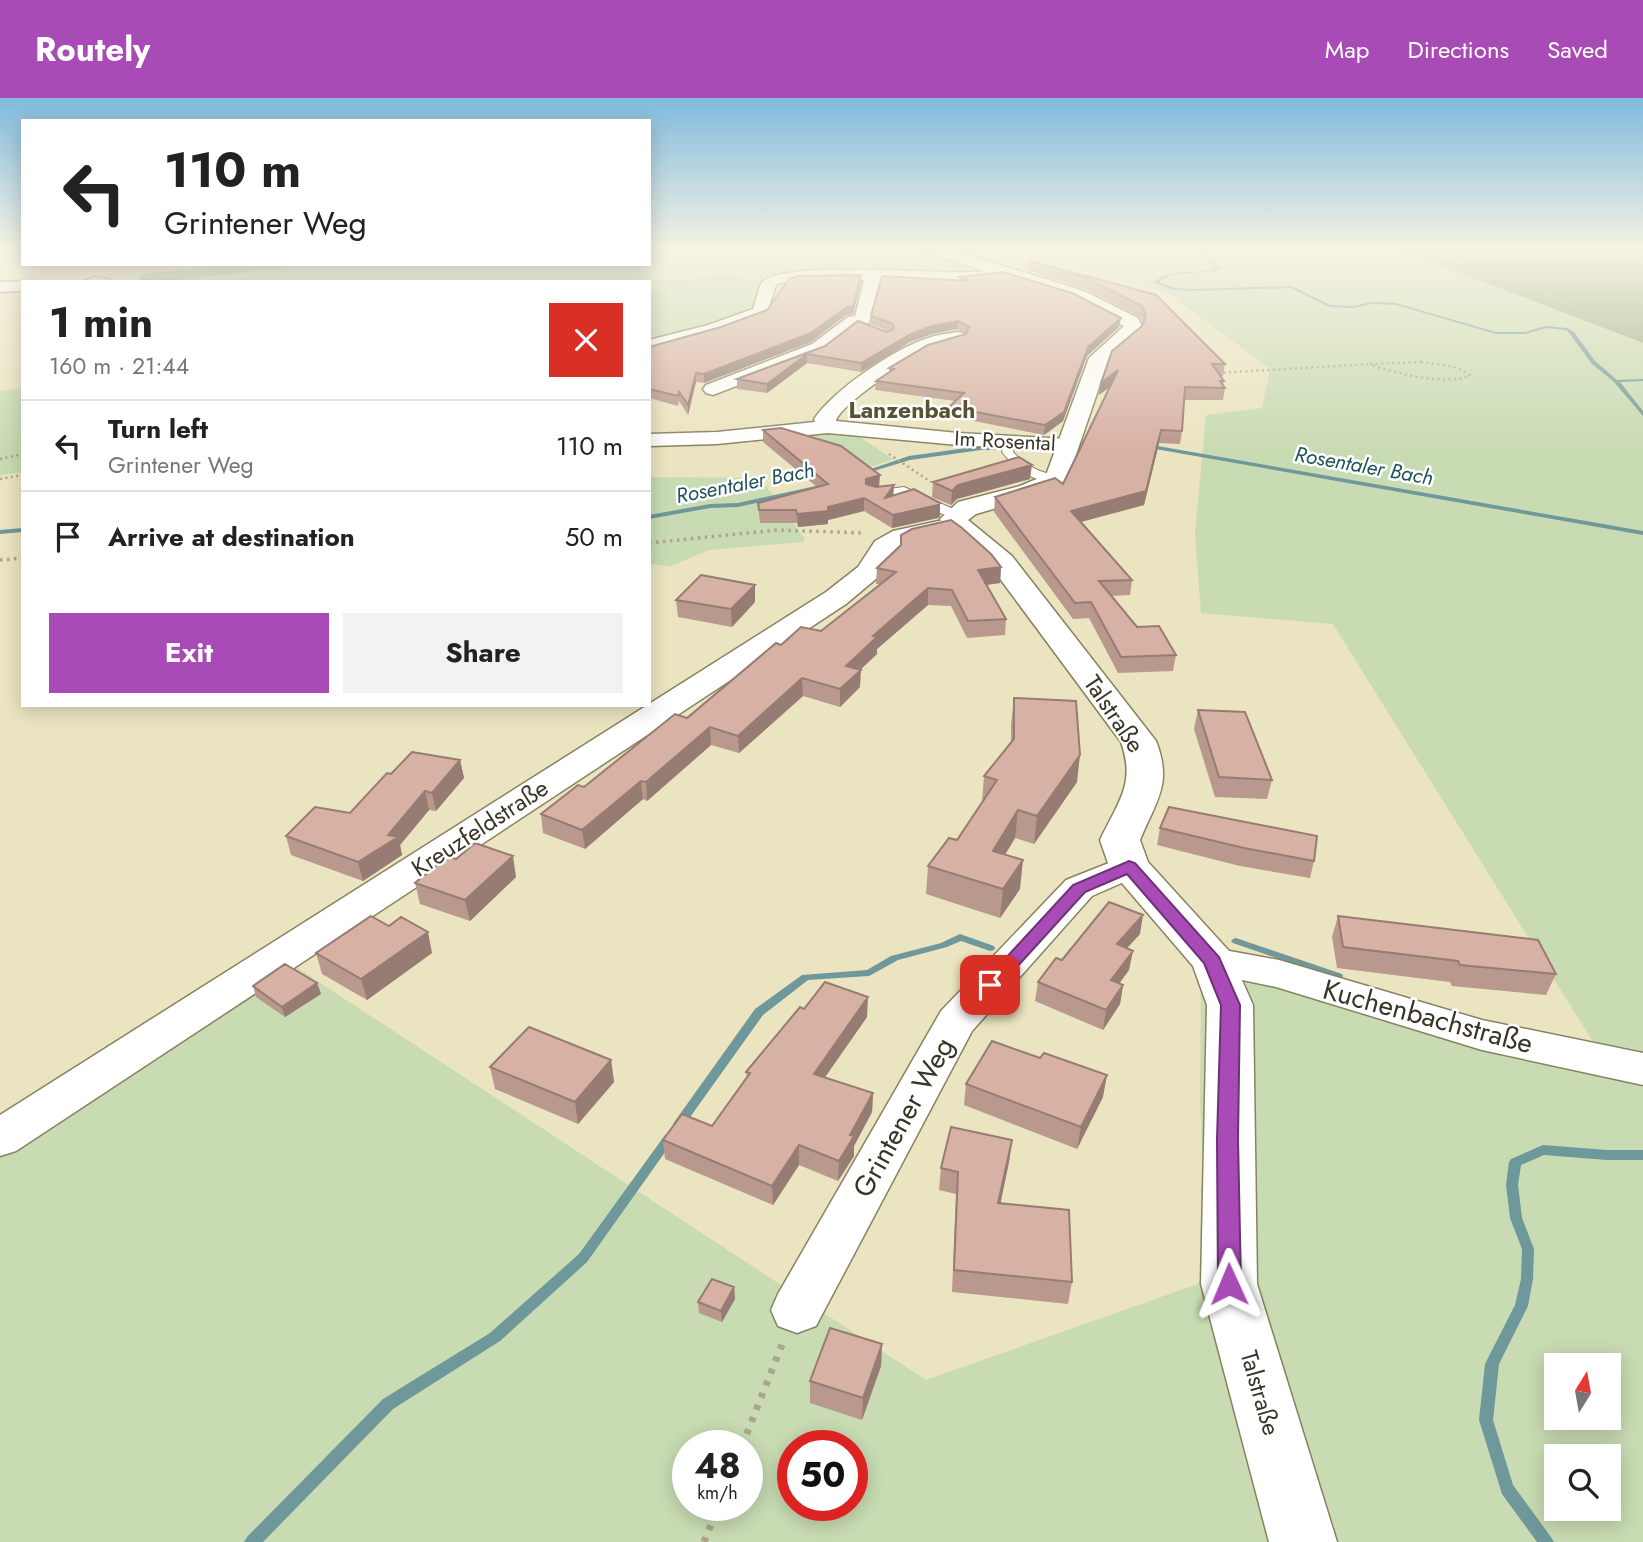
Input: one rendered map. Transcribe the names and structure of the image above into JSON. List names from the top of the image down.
{
  "streets": {
    "main road": ["Talstraße"],
    "street": [
      "Im Rosental",
      "Kreuzfeldstraße",
      "Kuchenbachstraße",
      "Grintener Weg"
    ]
  },
  "crossings": [
    ["Talstraße", "Kreuzfeldstraße"],
    ["Talstraße", "Kuchenbachstraße"],
    ["Talstraße", "Grintener Weg"]
  ],
  "districts": ["Lanzenbach"],
  "water": ["Rosentaler Bach"],
  "north": "top",
  "page": {
    "header": "Routely",
    "nav": ["Map", "Directions", "Saved"],
    "turn": ["110 m", "Grintener Weg"],
    "heading": ["1 min", "160 m · 21:44"],
    "list": [
      {
        "name": "Turn left",
        "note": "Grintener Weg",
        "value": "110 m"
      },
      {
        "name": "Arrive at destination",
        "value": "50 m"
      }
    ],
    "buttons": ["Exit", "Share"],
    "speed": "48 km/h",
    "limit": "50"
  }
}
